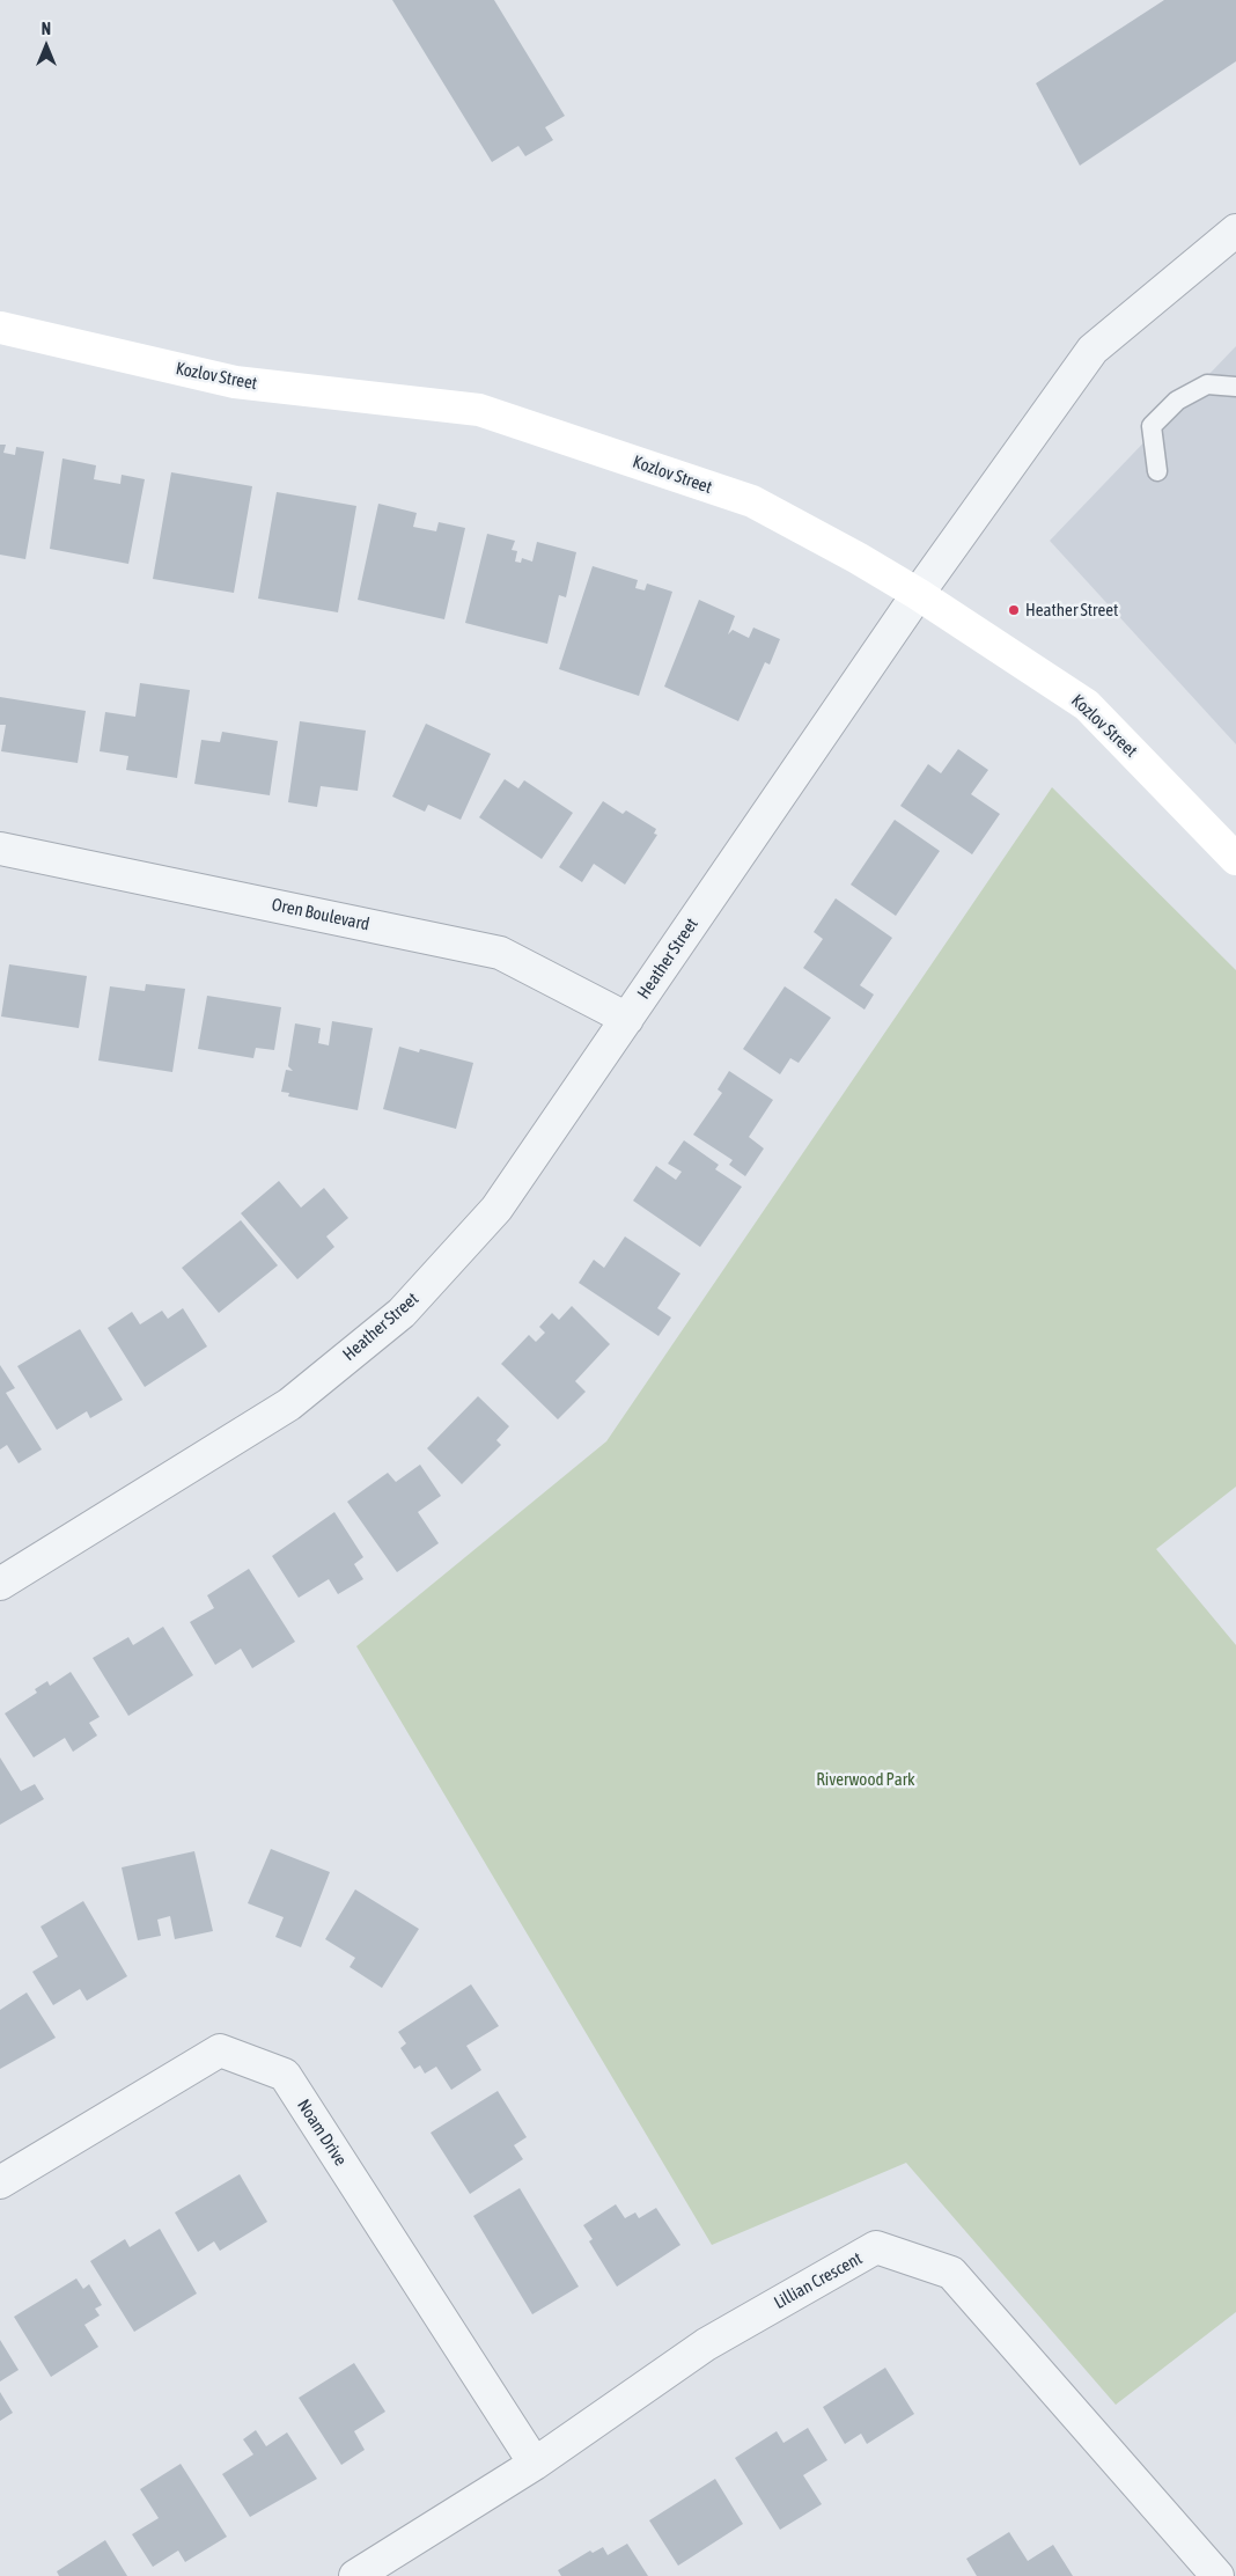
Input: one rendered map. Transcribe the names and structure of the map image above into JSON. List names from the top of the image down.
{
  "streets": {
    "street": [
      "Kozlov Street",
      "Oren Boulevard",
      "Heather Street",
      "Noam Drive",
      "Lillian Crescent"
    ]
  },
  "crossings": [
    ["Kozlov Street", "Heather Street"],
    ["Oren Boulevard", "Heather Street"],
    ["Noam Drive", "Lillian Crescent"]
  ],
  "parks": ["Riverwood Park"],
  "places": ["Heather Street"],
  "north": "top"
}
